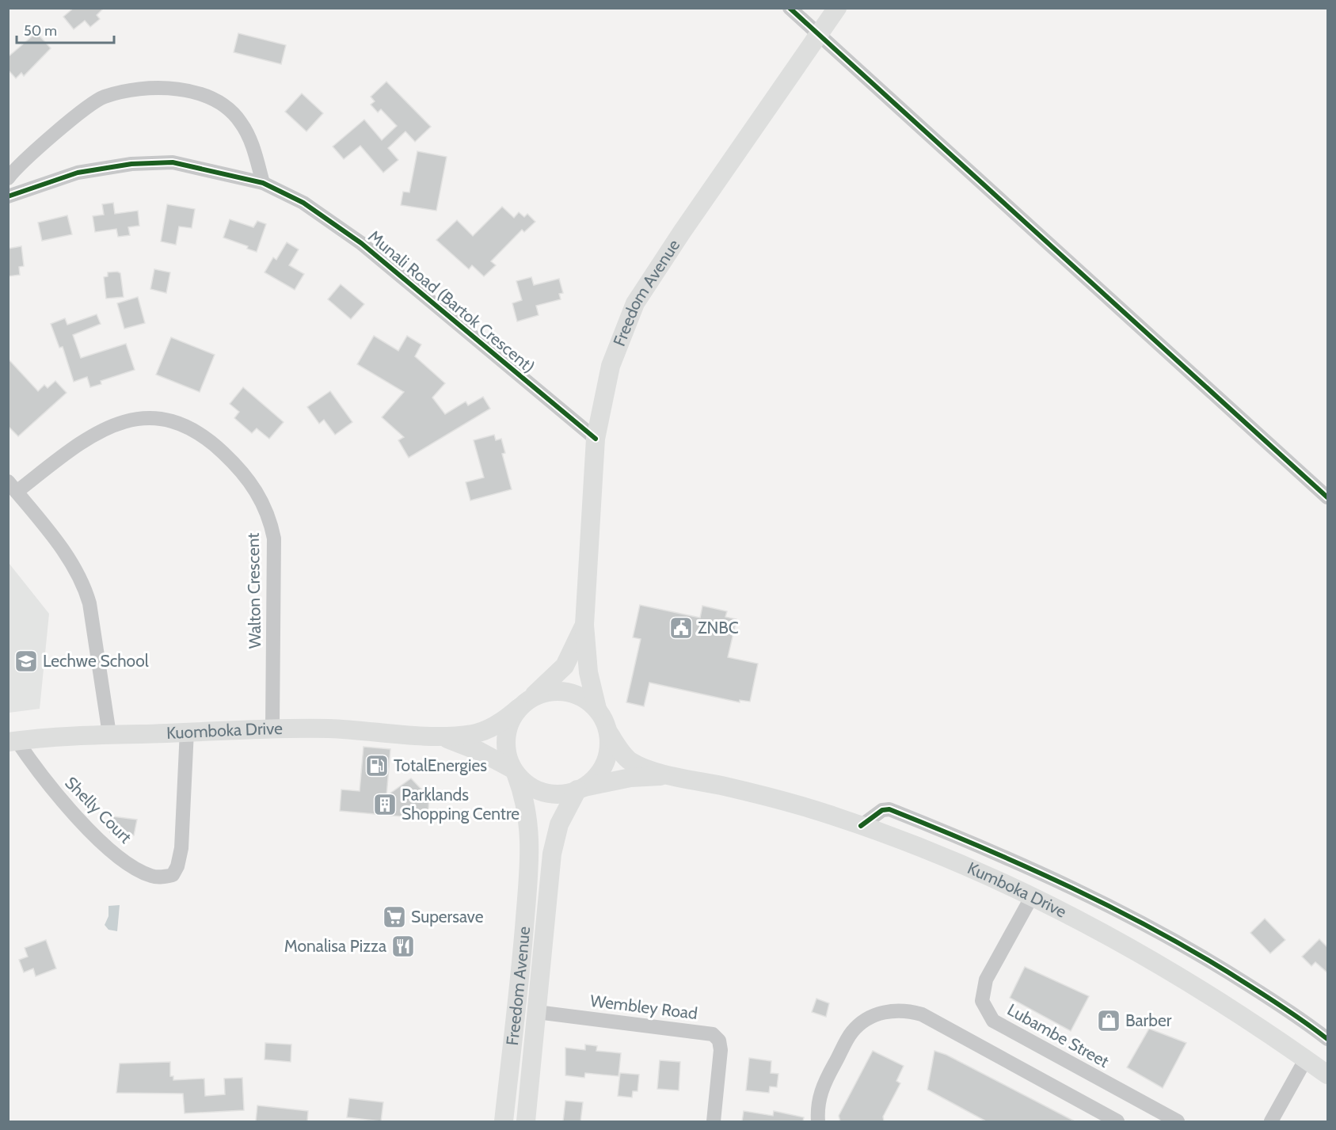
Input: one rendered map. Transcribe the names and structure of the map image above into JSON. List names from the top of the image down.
{
  "streets": {
    "main road": ["Freedom Avenue", "Kuomboka Drive", "Kumboka Drive"],
    "street": [
      "Munali Road (Bartok Crescent)",
      "Walton Crescent",
      "Shelly Court",
      "Wembley Road",
      "Lubambe Street"
    ]
  },
  "crossings": [
    ["Freedom Avenue", "Munali Road (Bartok Crescent)"],
    ["Freedom Avenue", "Kumboka Drive"],
    ["Freedom Avenue", "Wembley Road"],
    ["Walton Crescent", "Kuomboka Drive"],
    ["Kuomboka Drive", "Shelly Court"],
    ["Kumboka Drive", "Lubambe Street"]
  ],
  "places": {
    "public building": ["ZNBC"],
    "school or university": ["Lechwe School"],
    "fuel station": ["TotalEnergies"],
    "building": ["Parklands Shopping Centre"],
    "supermarket": ["Supersave"],
    "restaurant": ["Monalisa Pizza"],
    "shop": ["Barber"]
  },
  "scale_bar": "50 m"
}
